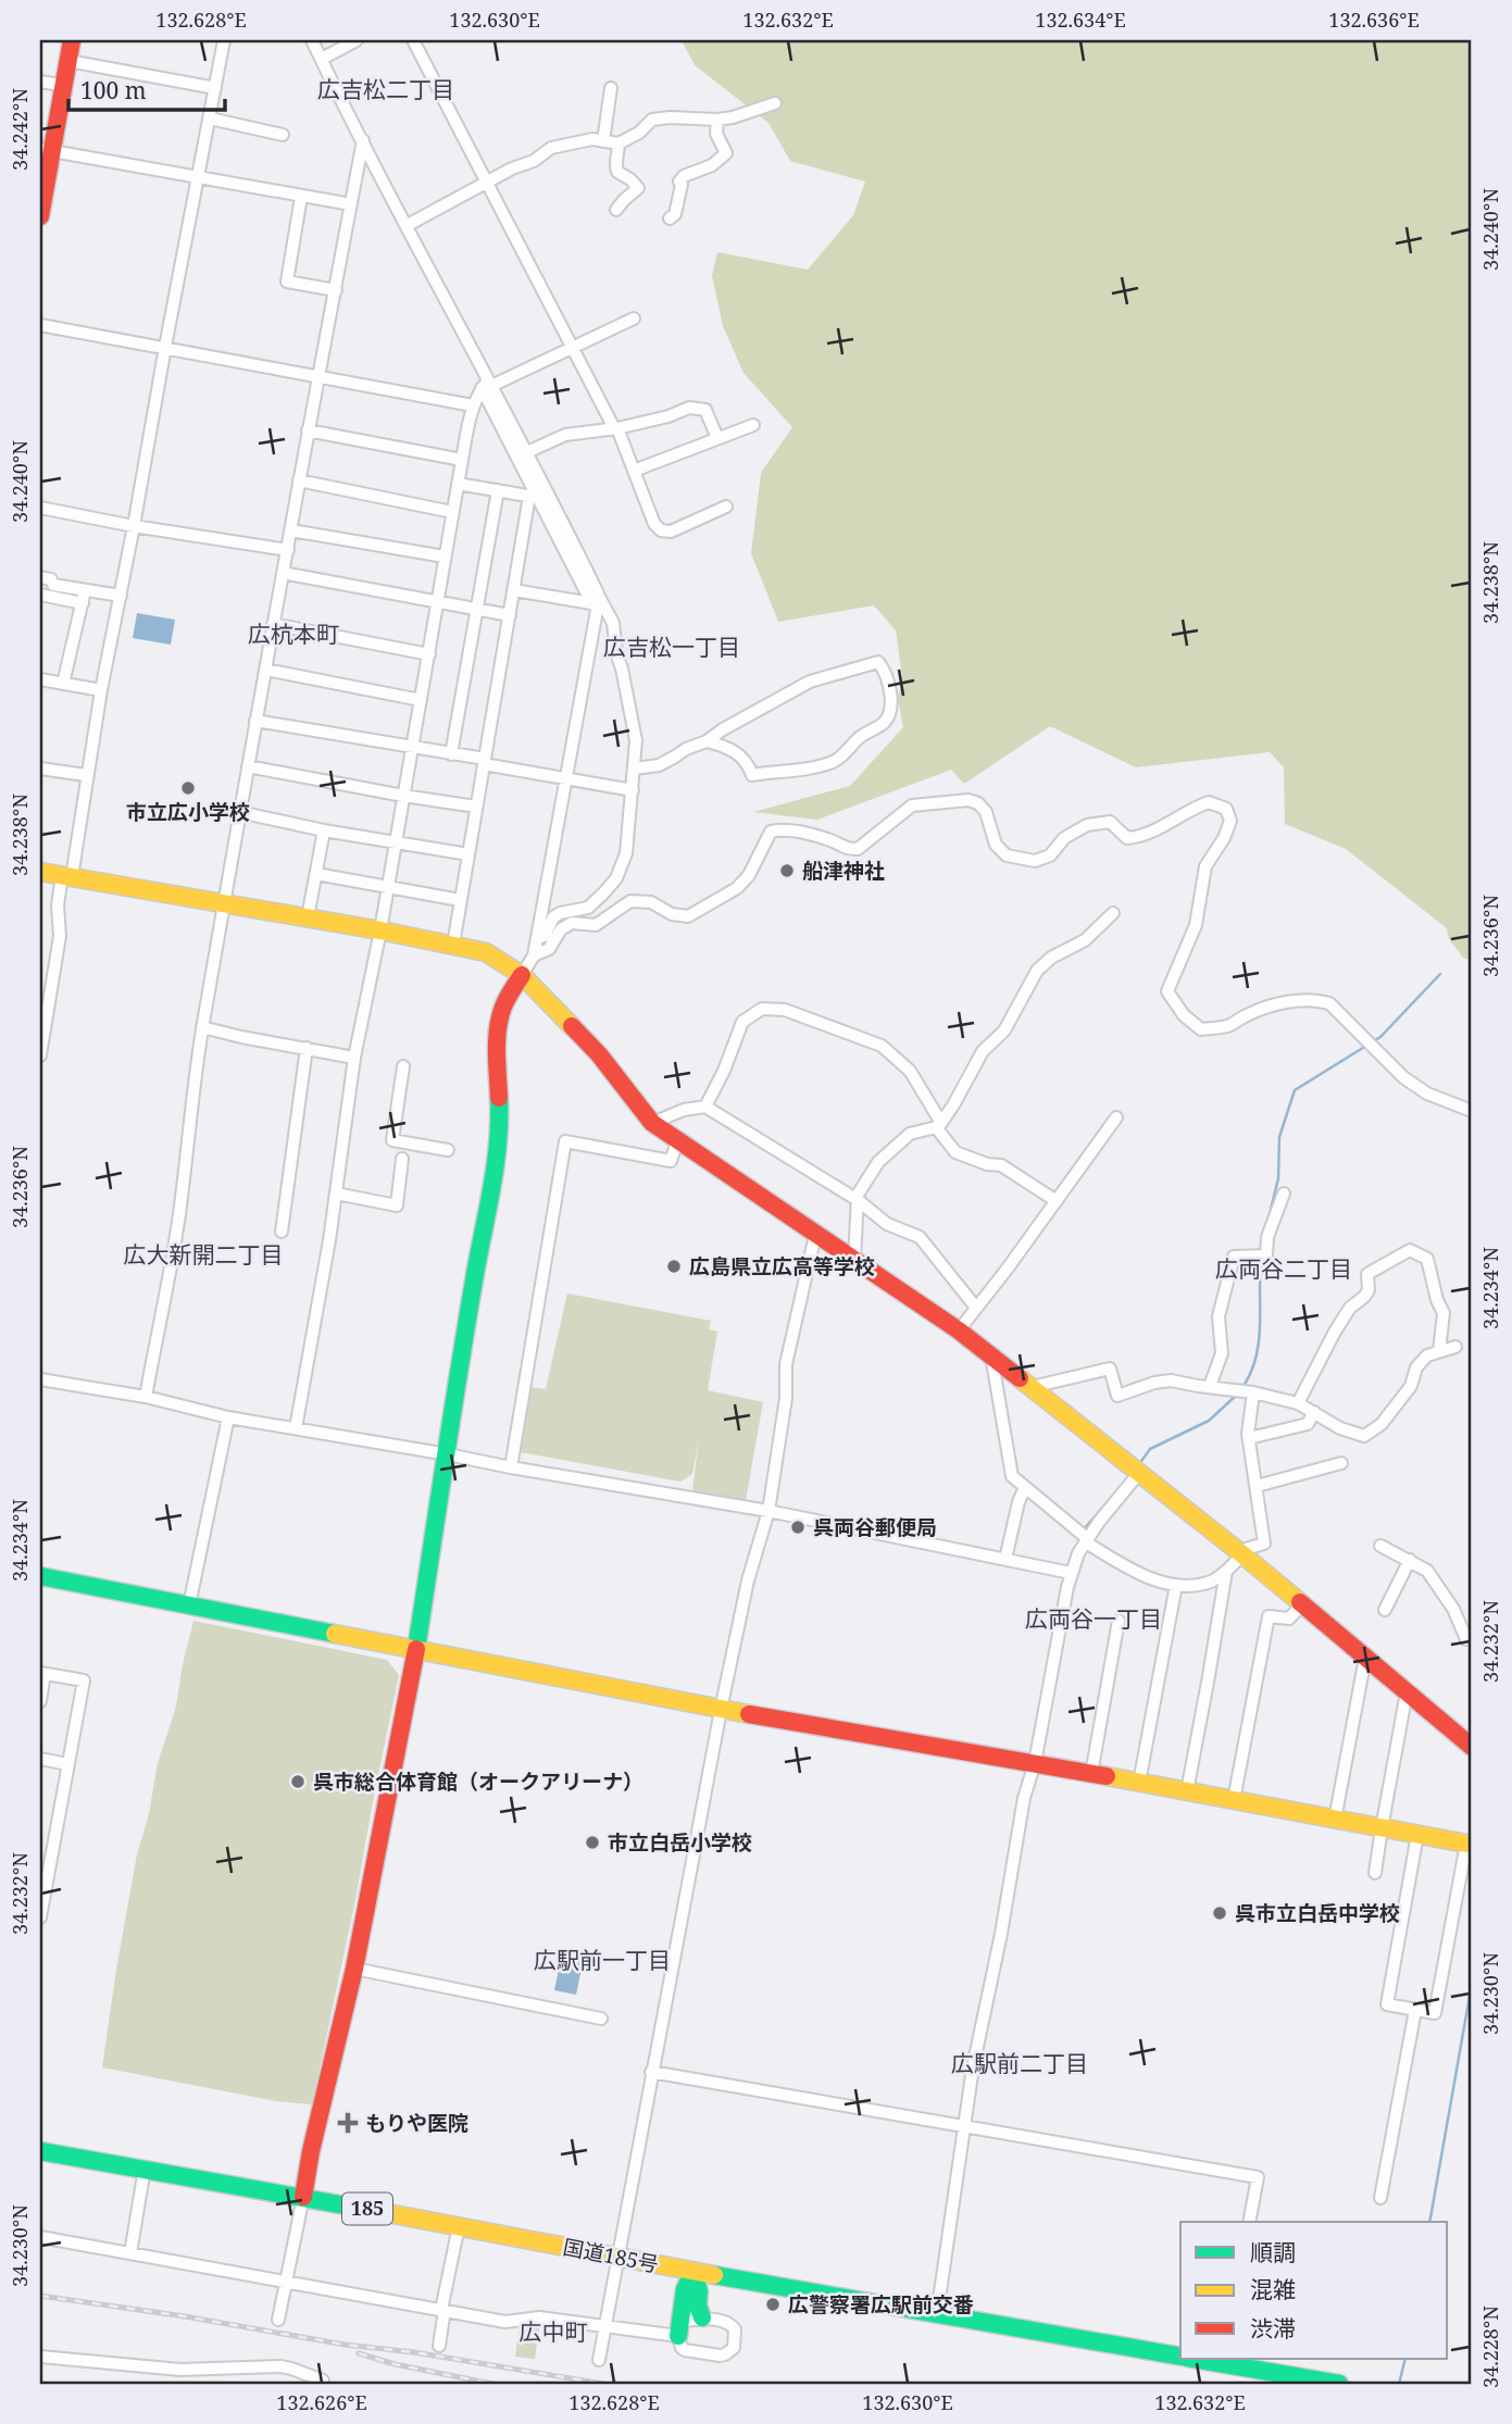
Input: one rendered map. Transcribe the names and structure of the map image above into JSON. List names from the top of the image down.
{
  "streets": {
    "main road": ["185", "国道185号"]
  },
  "districts": [
    "広吉松二丁目",
    "広杭本町",
    "広吉松一丁目",
    "広大新開二丁目",
    "広両谷二丁目",
    "広両谷一丁目",
    "広駅前一丁目",
    "広駅前二丁目",
    "広中町"
  ],
  "places": {
    "other": [
      "市立広小学校",
      "船津神社",
      "広島県立広高等学校",
      "呉両谷郵便局",
      "呉市総合体育館（オークアリーナ）",
      "市立白岳小学校",
      "呉市立白岳中学校",
      "広警察署広駅前交番"
    ],
    "health": ["もりや医院"]
  },
  "legend": ["順調", "混雑", "渋滞"],
  "scale_bar": "100 m",
  "coordinates": [
    "132.628°E",
    "132.630°E",
    "132.632°E",
    "132.634°E",
    "132.636°E",
    "34.242°N",
    "34.240°N",
    "34.238°N",
    "34.236°N",
    "34.234°N",
    "34.232°N",
    "34.230°N",
    "34.228°N",
    "132.626°E"
  ]
}
